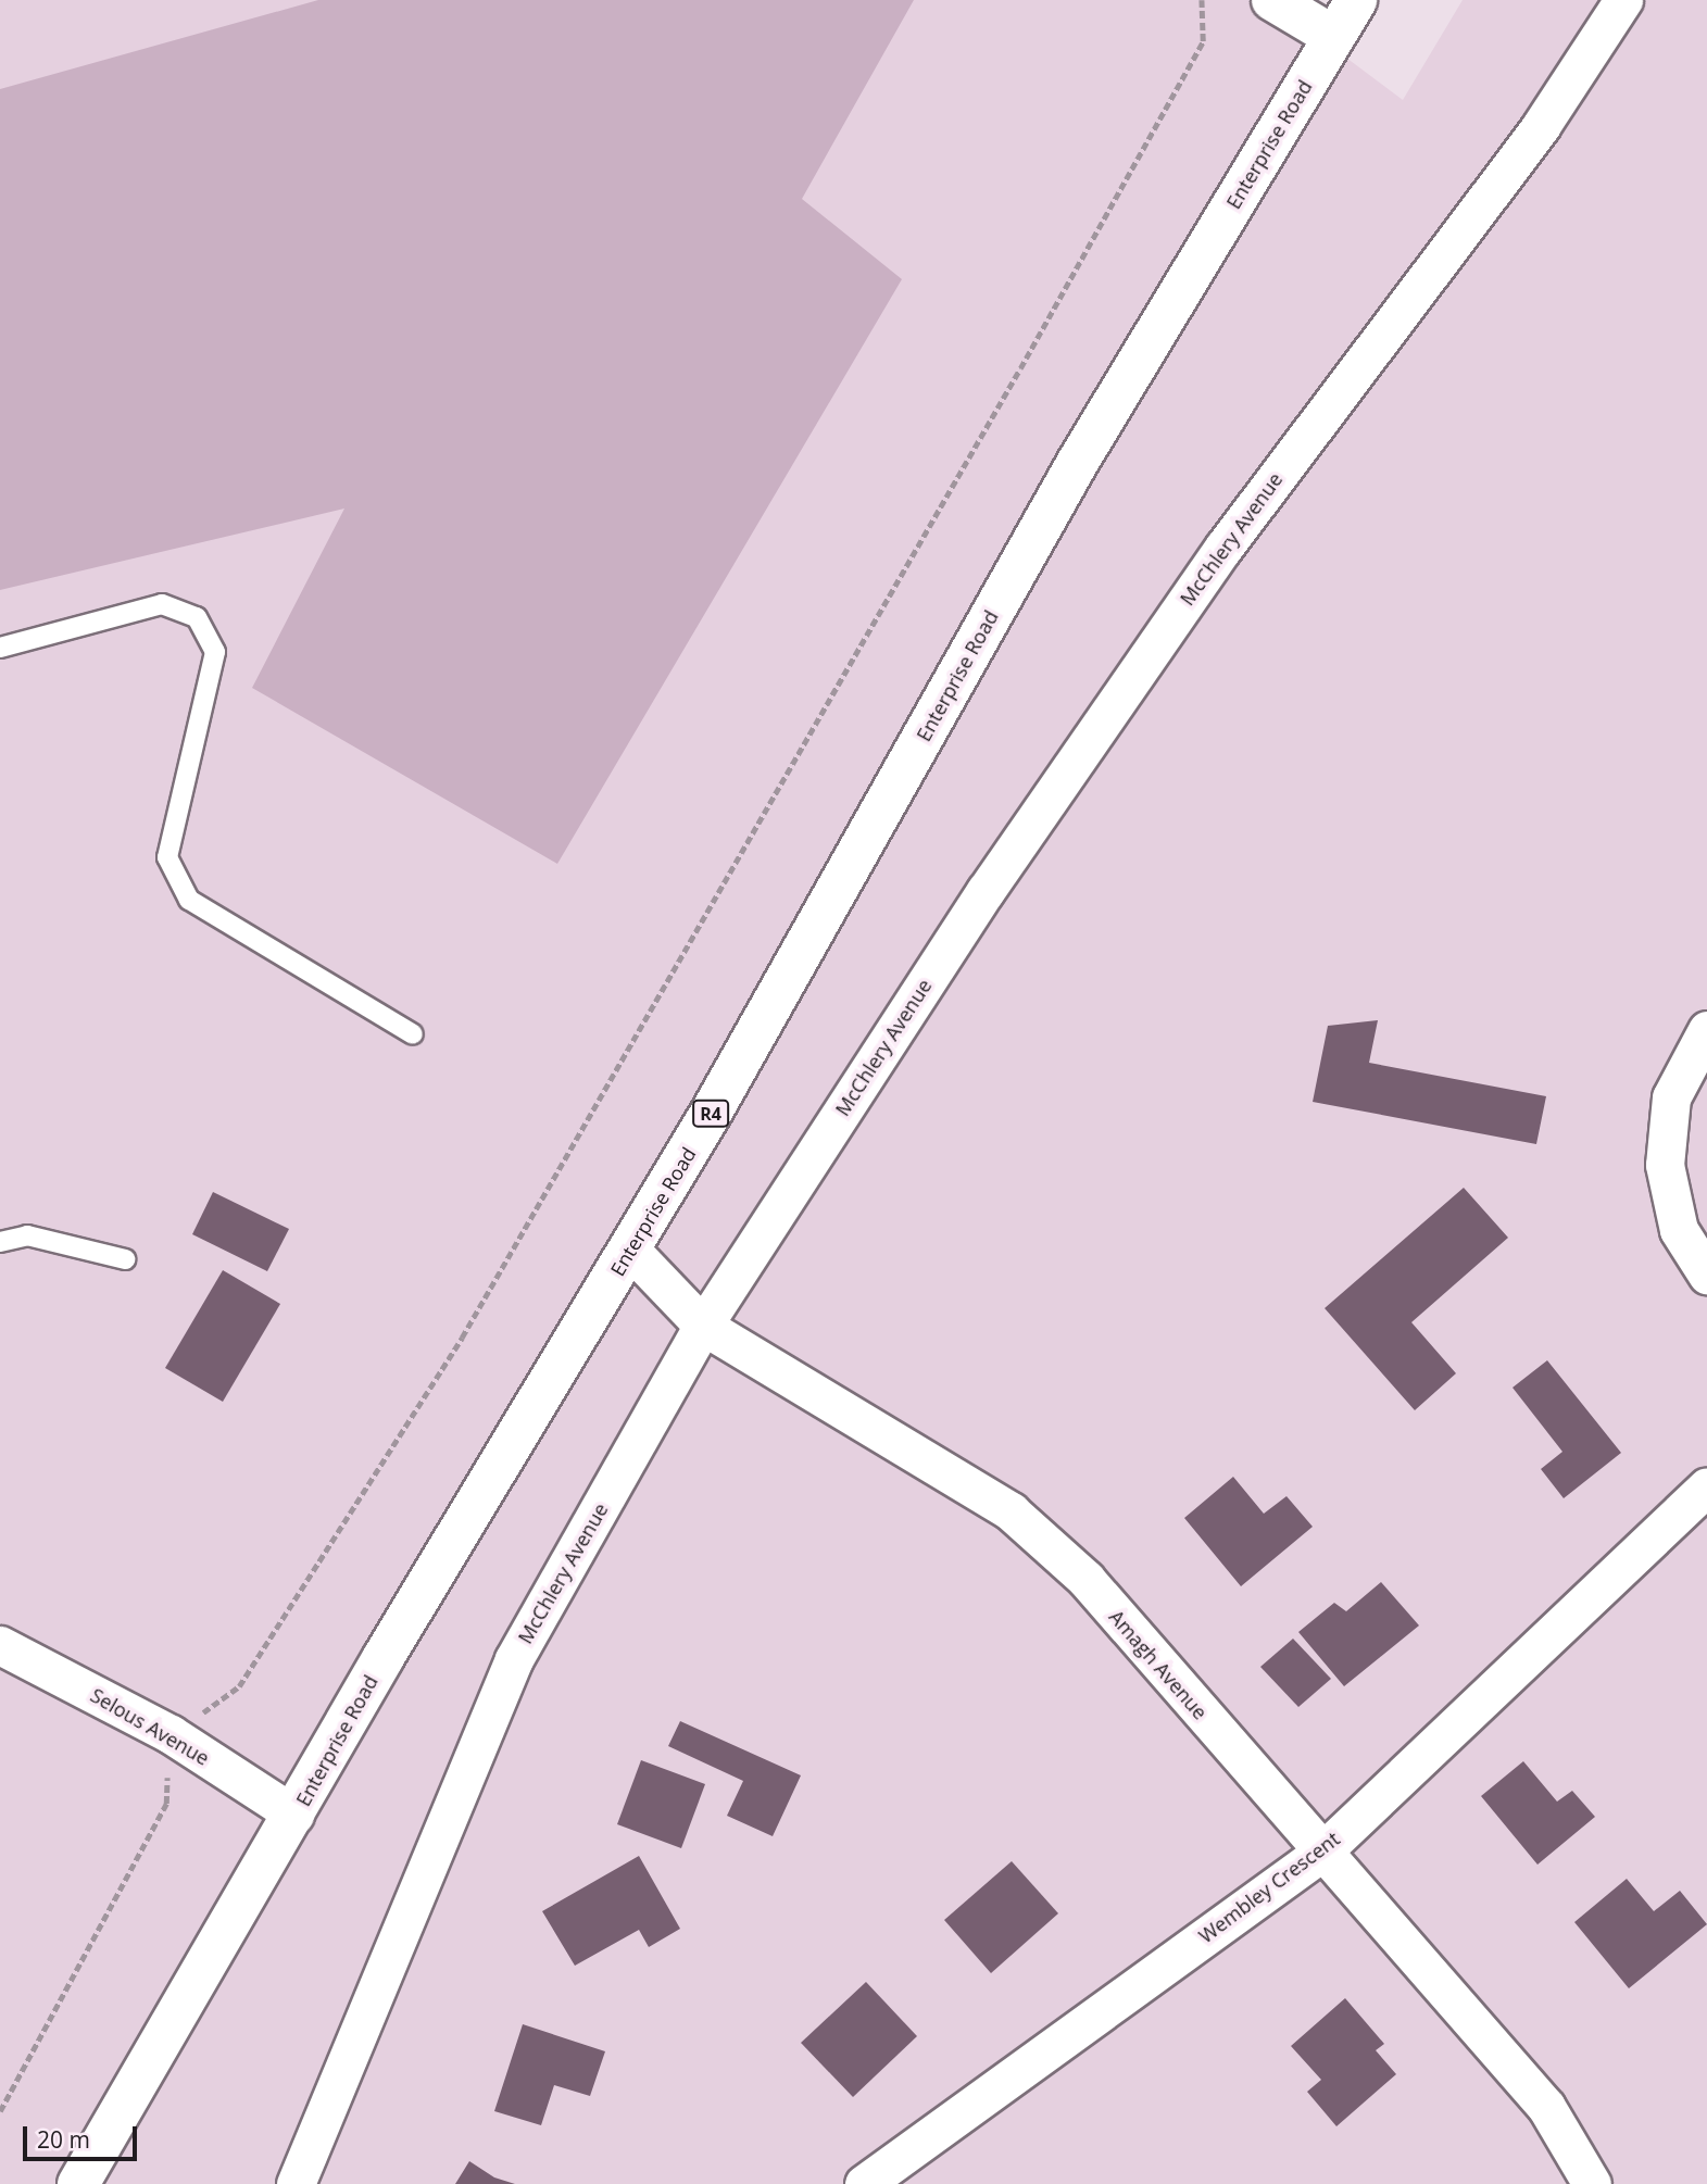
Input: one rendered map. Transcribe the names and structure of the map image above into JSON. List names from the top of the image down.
{
  "streets": {
    "main road": ["Enterprise Road", "R4"],
    "street": [
      "McChlery Avenue",
      "Amagh Avenue",
      "Selous Avenue",
      "Wembley Crescent"
    ]
  },
  "crossings": [
    ["Enterprise Road", "R4"],
    ["Enterprise Road", "Amagh Avenue"],
    ["Enterprise Road", "Selous Avenue"],
    ["McChlery Avenue", "Amagh Avenue"],
    ["Amagh Avenue", "Wembley Crescent"]
  ],
  "scale_bar": "20 m"
}
